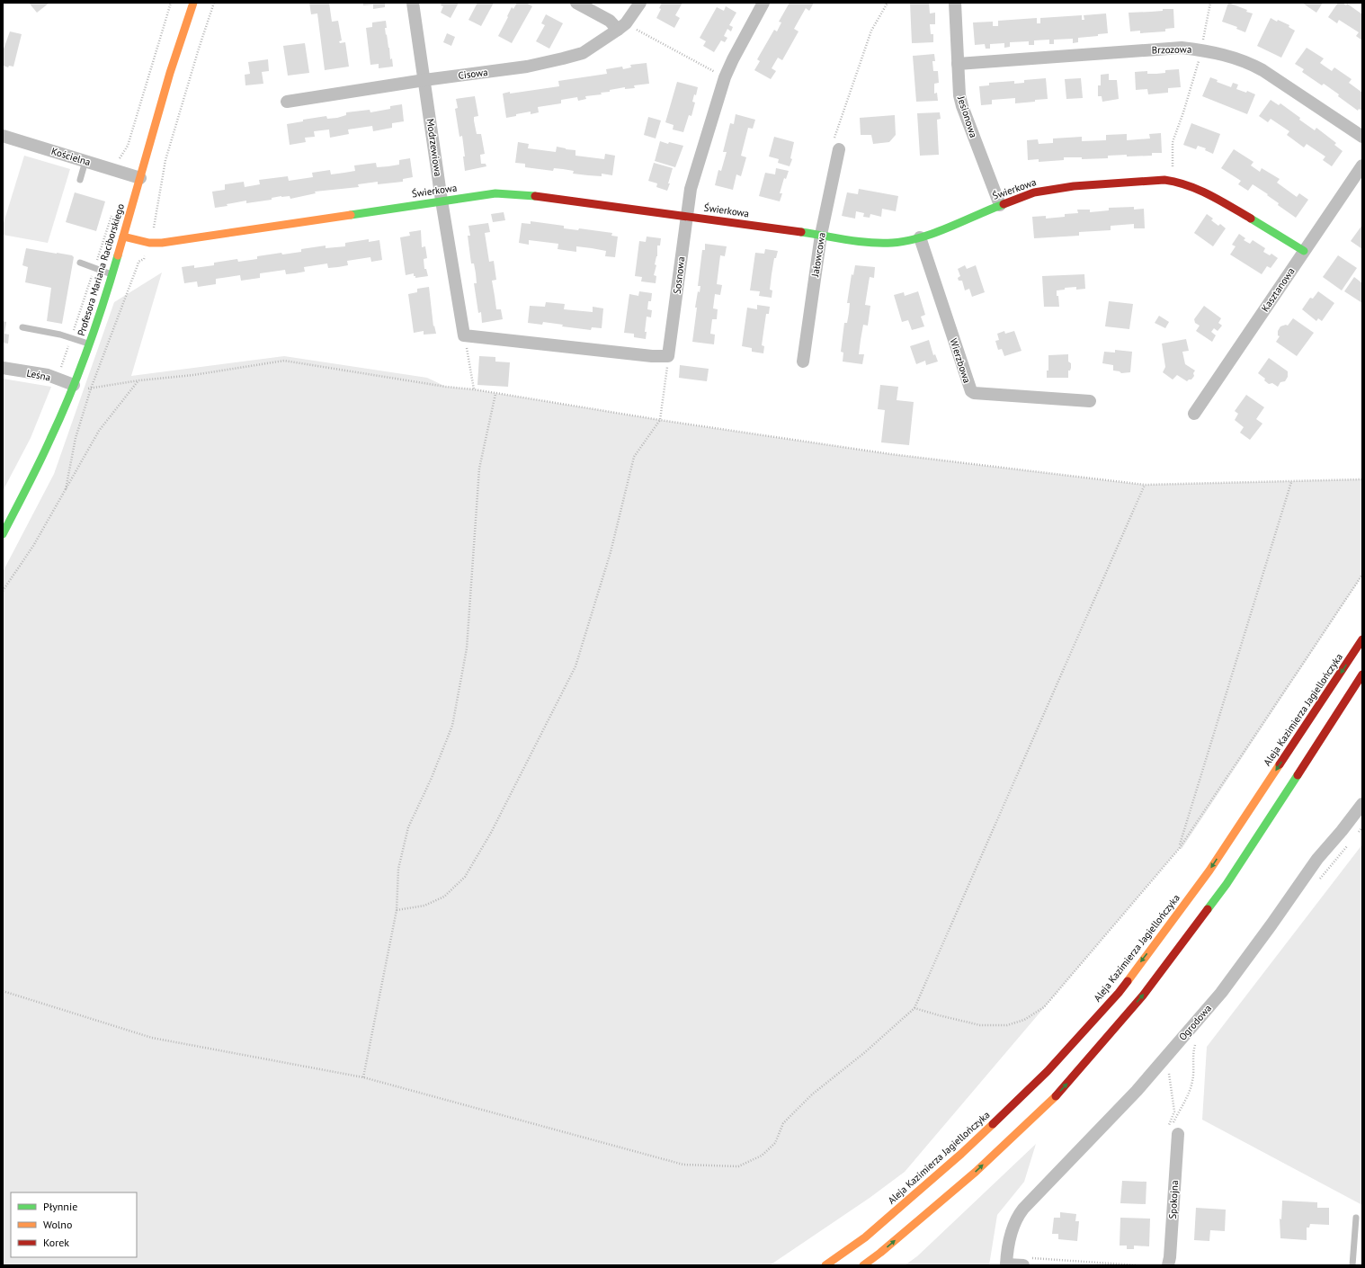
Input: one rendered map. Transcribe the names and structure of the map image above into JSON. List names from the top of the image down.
{
  "streets": {
    "main road": ["Świerkowa", "Profesora Mariana Raciborskiego", "Aleja Kazimierza Jagiellończyka"],
    "street": [
      "Brzozowa",
      "Cisowa",
      "Jesionowa",
      "Modrzewiowa",
      "Kościelna",
      "Jałowcowa",
      "Sosnowa",
      "Kasztanowa",
      "Wierzbowa",
      "Leśna",
      "Ogrodowa",
      "Spokojna"
    ]
  },
  "crossings": [
    ["Brzozowa", "Jesionowa"],
    ["Cisowa", "Modrzewiowa"],
    ["Jesionowa", "Świerkowa"],
    ["Modrzewiowa", "Świerkowa"],
    ["Modrzewiowa", "Sosnowa"],
    ["Kościelna", "Profesora Mariana Raciborskiego"],
    ["Świerkowa", "Jałowcowa"],
    ["Świerkowa", "Profesora Mariana Raciborskiego"],
    ["Świerkowa", "Sosnowa"],
    ["Świerkowa", "Kasztanowa"],
    ["Świerkowa", "Wierzbowa"],
    ["Profesora Mariana Raciborskiego", "Leśna"]
  ],
  "legend": ["Płynnie", "Wolno", "Korek"]
}
